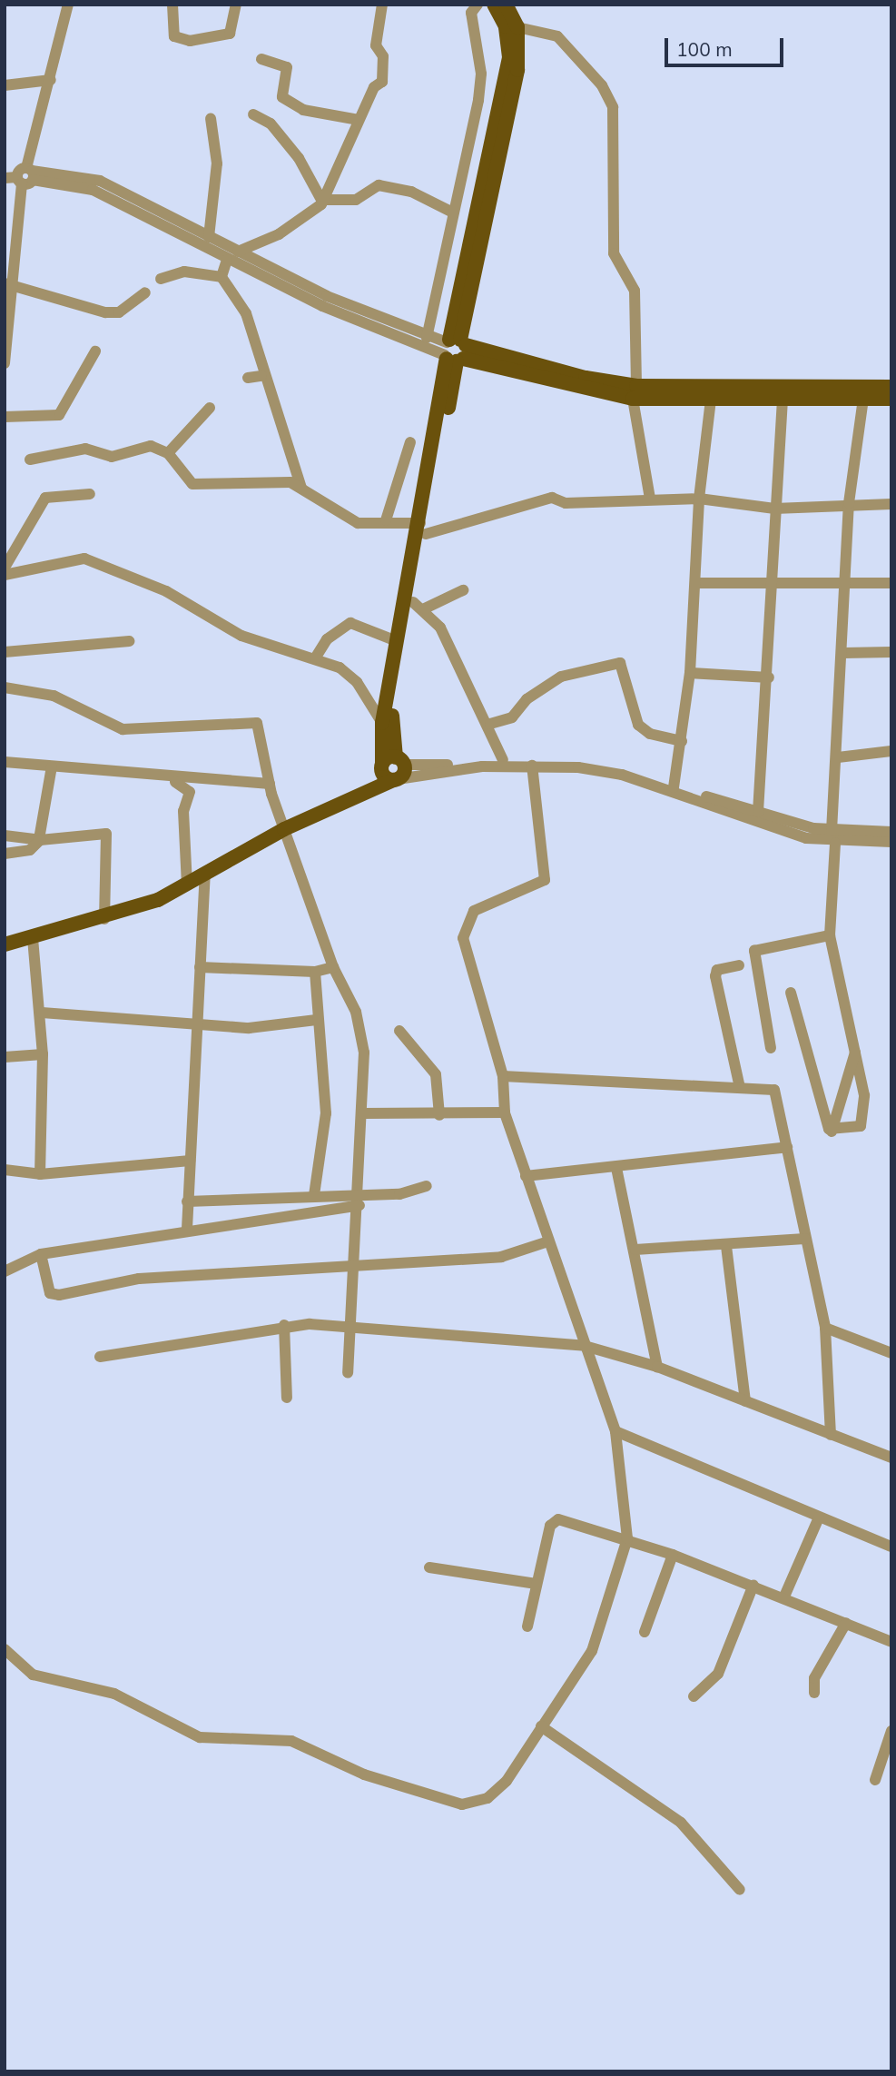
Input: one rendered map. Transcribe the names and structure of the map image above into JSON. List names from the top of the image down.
{
  "scale_bar": "100 m"
}
